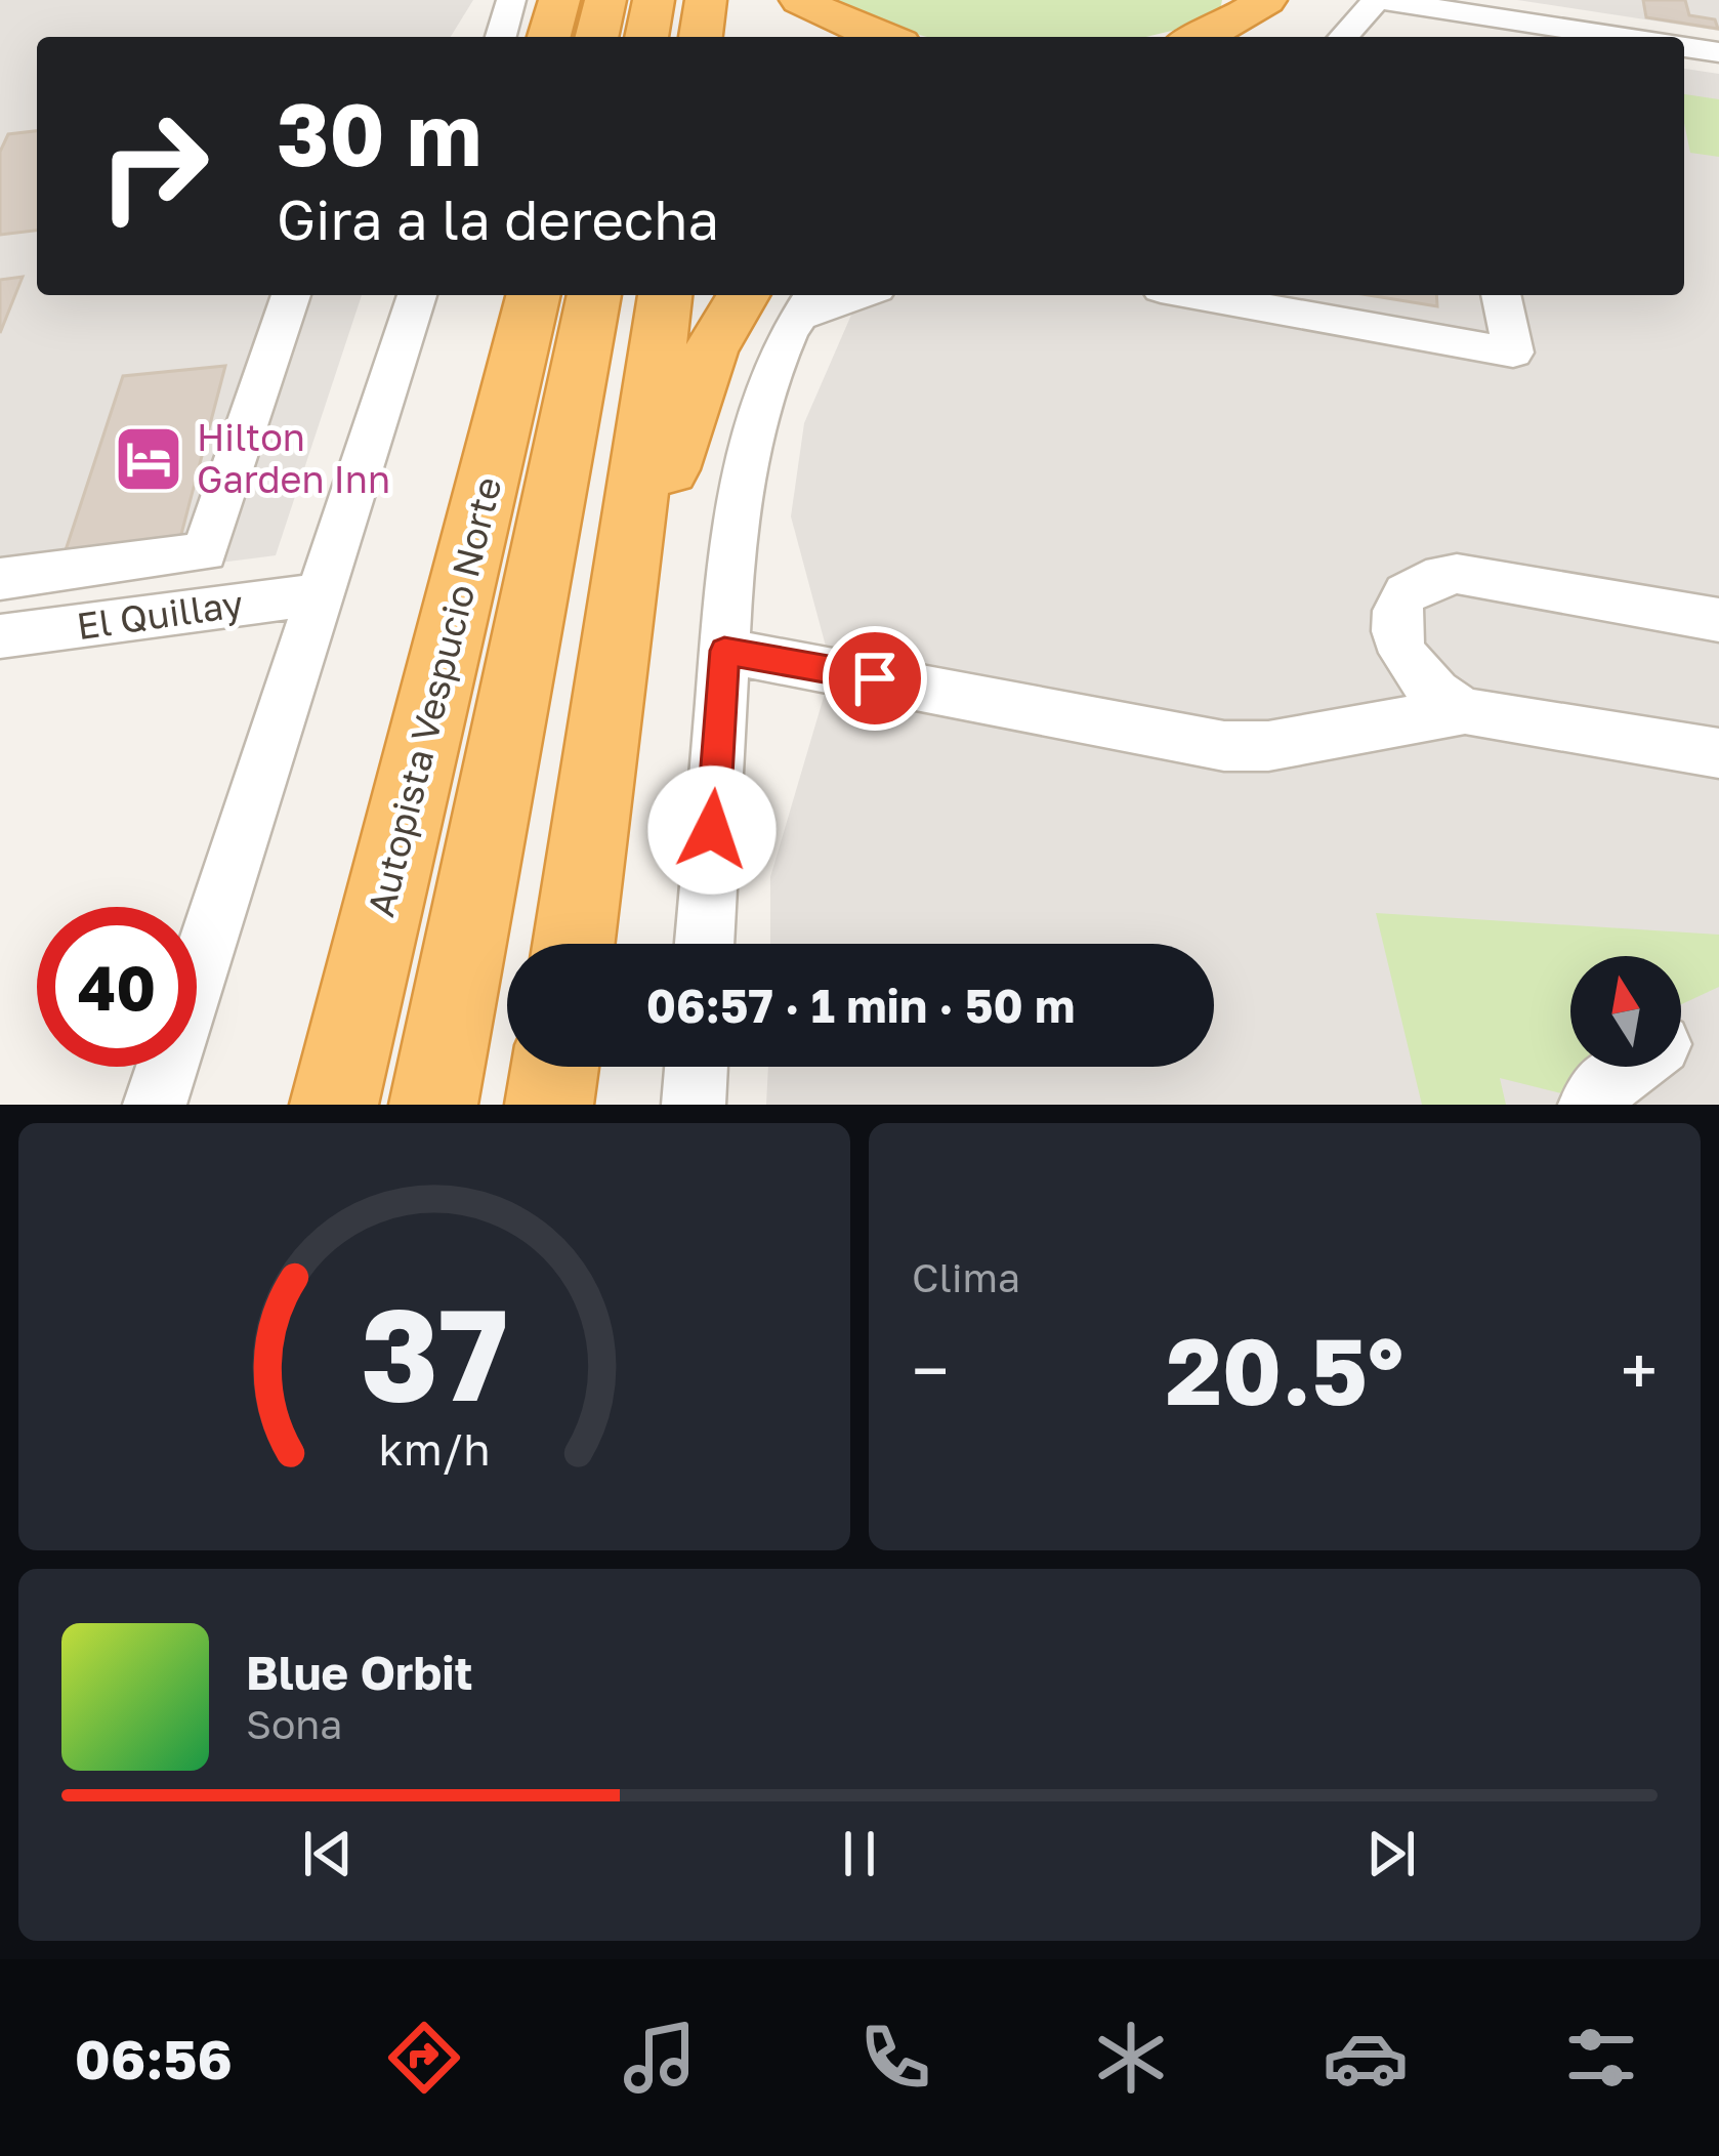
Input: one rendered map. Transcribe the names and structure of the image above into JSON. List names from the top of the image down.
{
  "streets": {
    "highway": ["Autopista Vespucio Norte"],
    "street": ["El Quillay"]
  },
  "places": {
    "hotel": ["Hilton Garden Inn"]
  },
  "north": "top",
  "page": {
    "turn": ["30 m", "Gira a la derecha"],
    "limit": "40",
    "trip": "06:57 · 1 min · 50 m",
    "tile": "Clima",
    "heat": ["−", "20.5°", "+"],
    "song": ["Blue Orbit", "Sona"],
    "tabs": "06:56",
    "gauge": ["37", "km/h"]
  }
}
